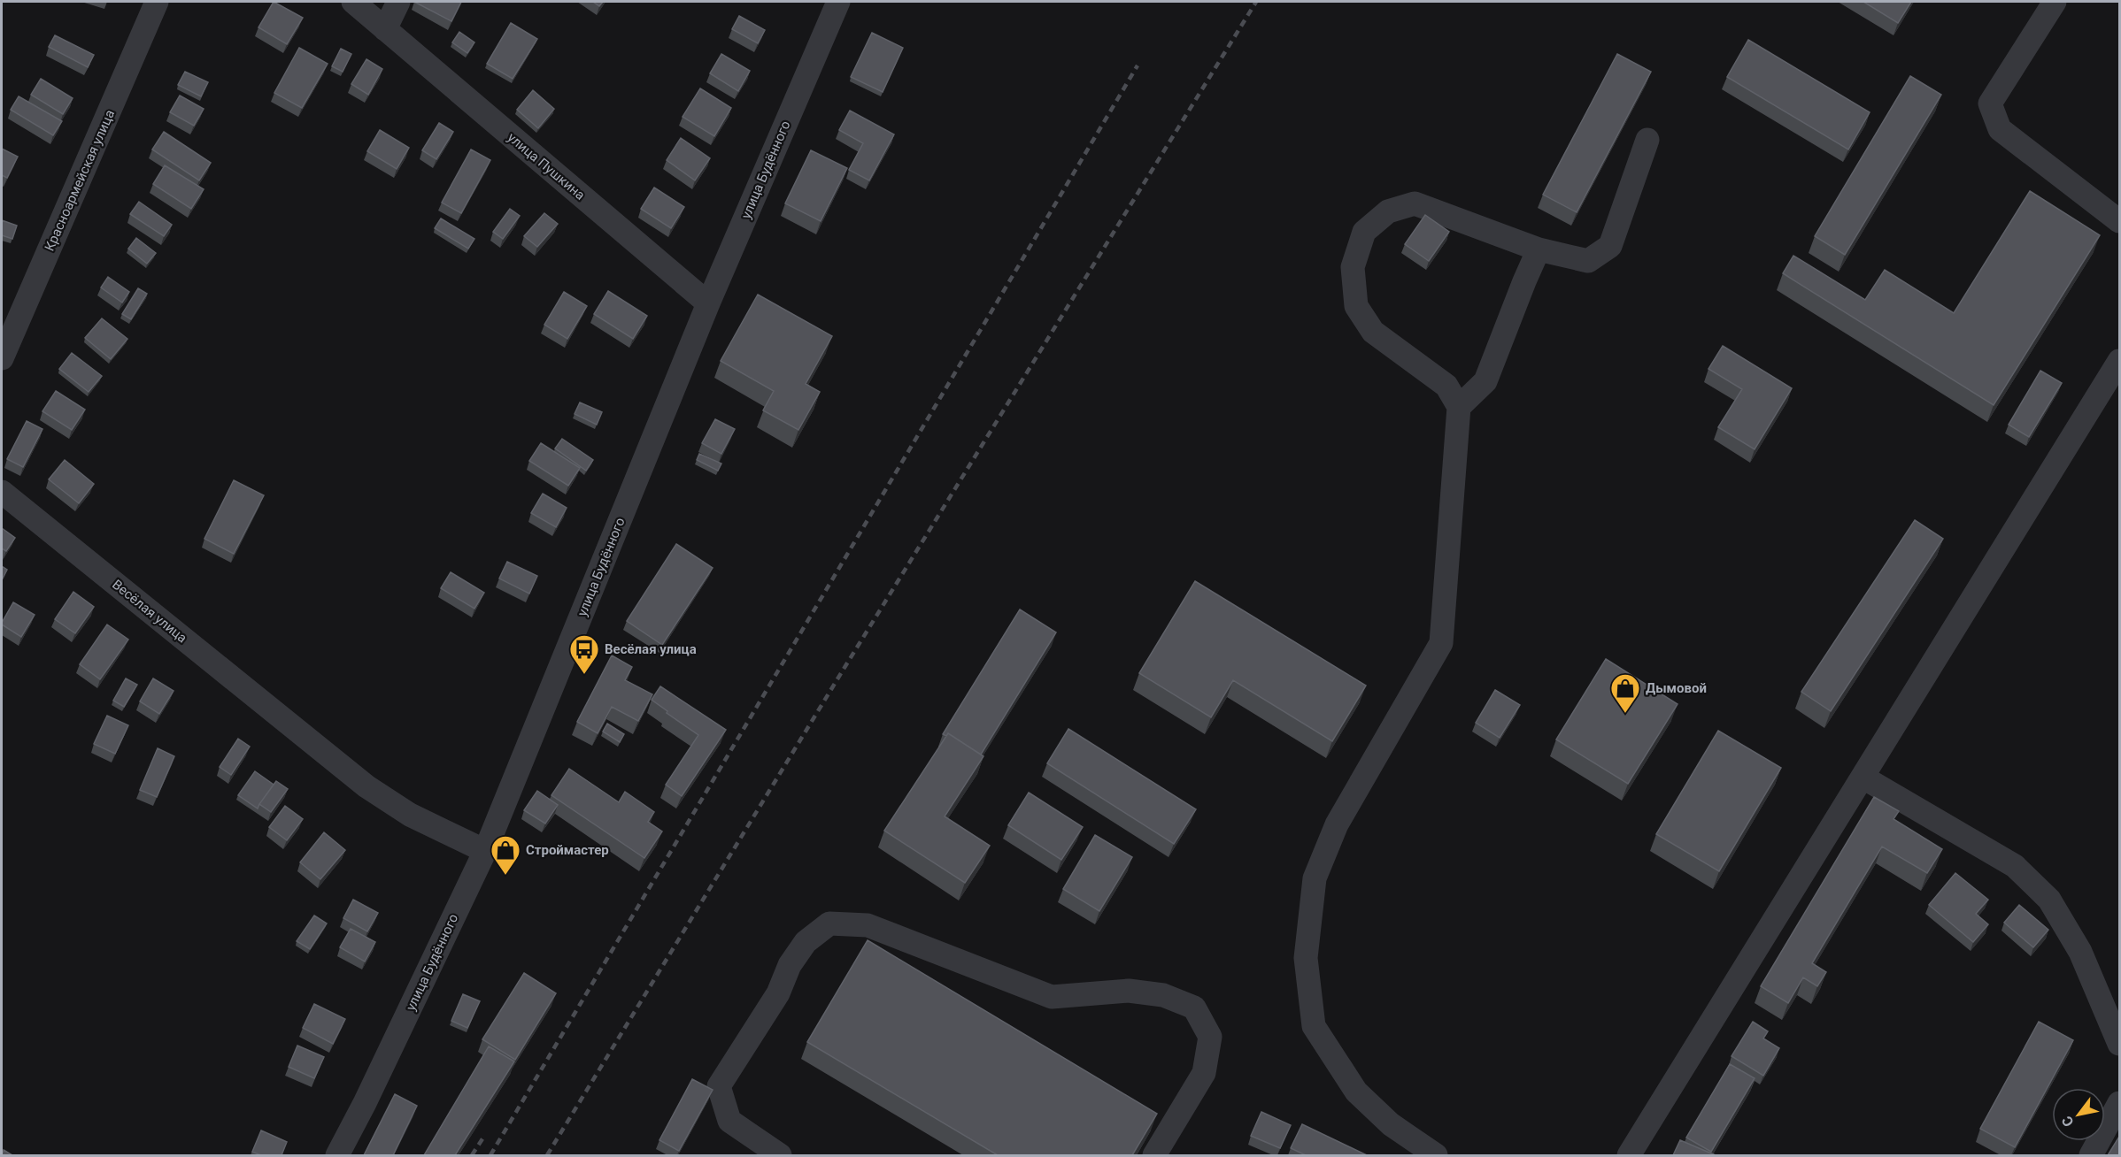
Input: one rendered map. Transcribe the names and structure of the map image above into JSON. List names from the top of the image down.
{
  "streets": {
    "street": [
      "улица Пушкина",
      "улица Будённого",
      "Красноармейская улица",
      "Весёлая улица"
    ]
  },
  "crossings": [
    ["улица Пушкина", "улица Будённого"],
    ["улица Будённого", "Весёлая улица"]
  ],
  "places": {
    "bus stop": ["Весёлая улица"],
    "shop": ["Дымовой", "Строймастер"]
  },
  "north": "bottom left"
}
